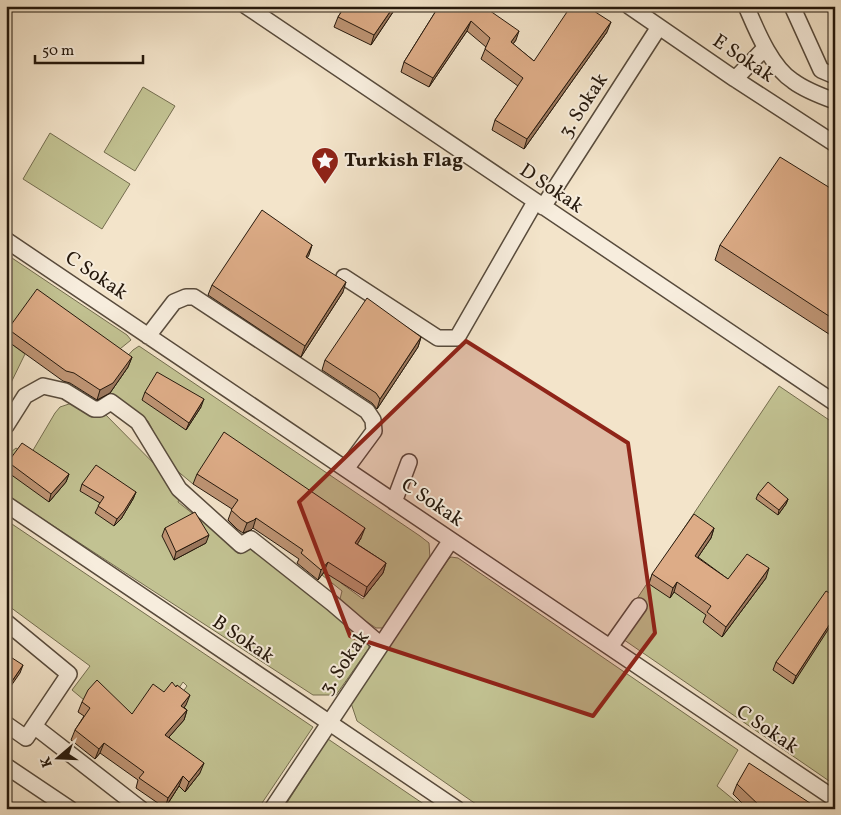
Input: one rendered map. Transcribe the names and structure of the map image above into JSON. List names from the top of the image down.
{
  "streets": {
    "street": [
      "E Sokak",
      "3. Sokak",
      "D Sokak",
      "C Sokak",
      "B Sokak"
    ]
  },
  "crossings": [
    ["E Sokak", "3. Sokak"],
    ["3. Sokak", "D Sokak"],
    ["3. Sokak", "C Sokak"],
    ["3. Sokak", "B Sokak"]
  ],
  "places": {
    "place": ["Turkish Flag"]
  },
  "scale_bar": "50 m",
  "north": "left"
}
